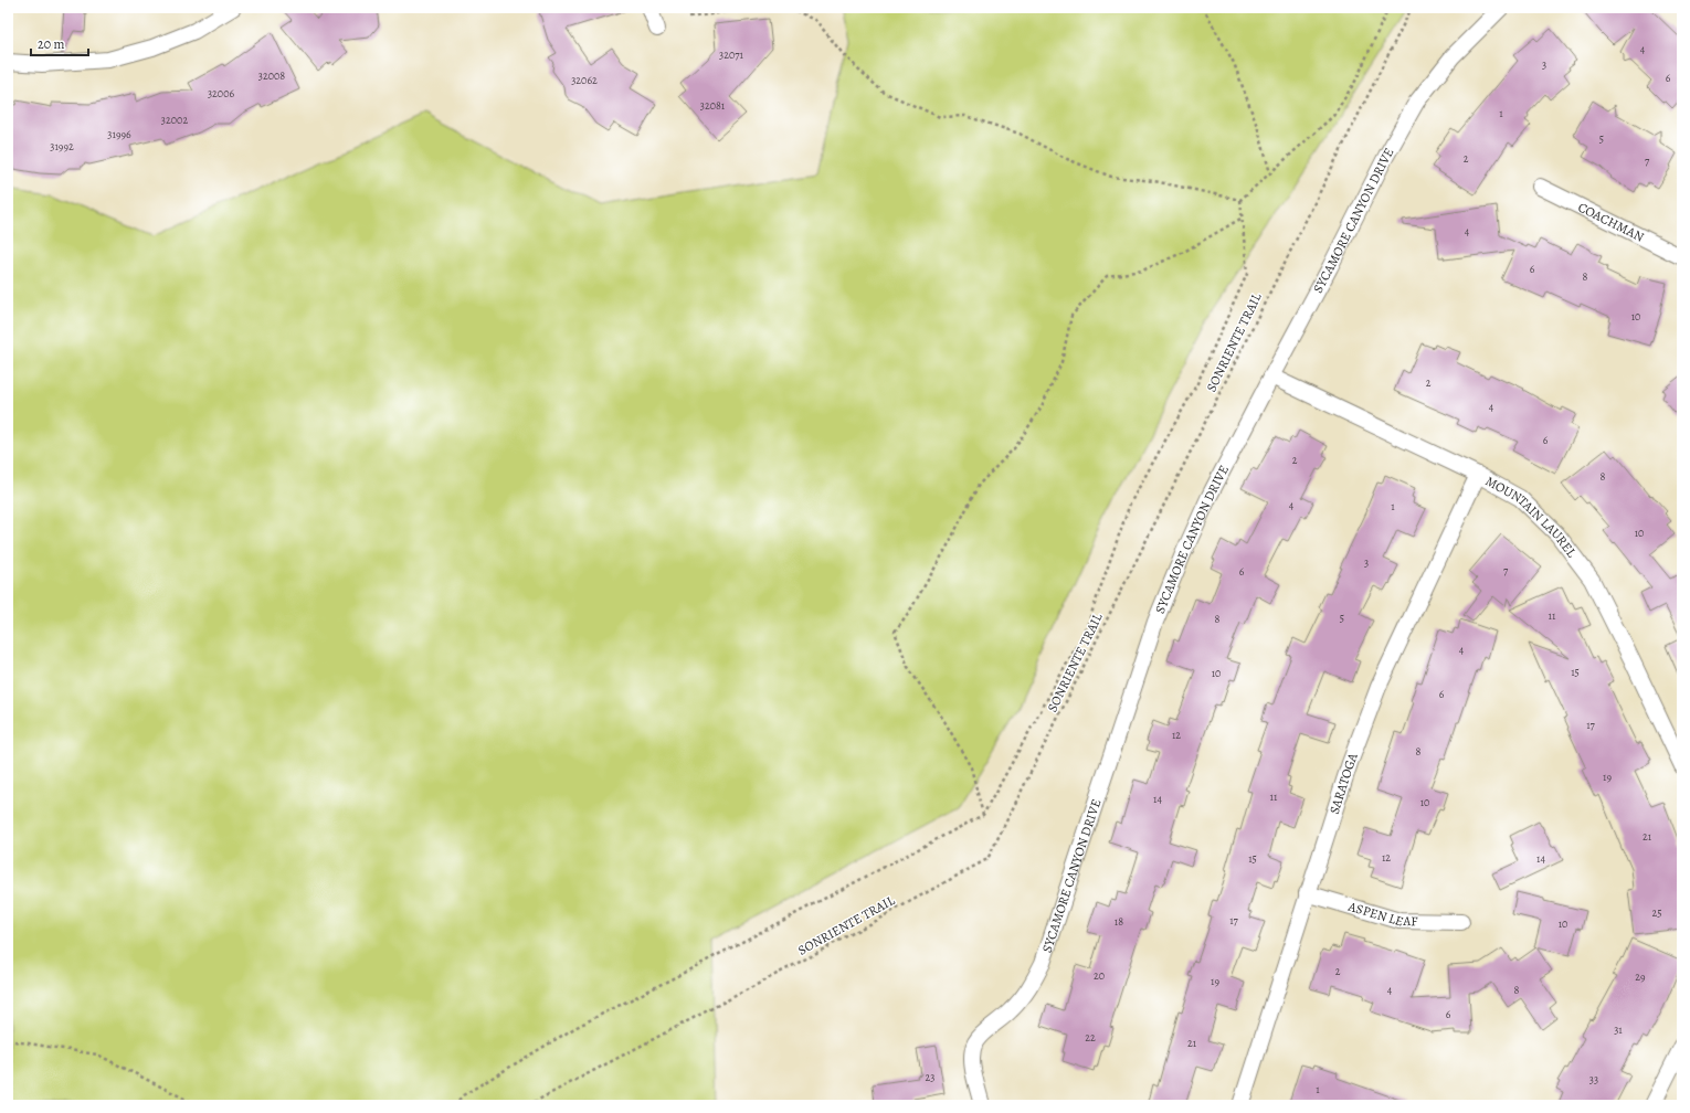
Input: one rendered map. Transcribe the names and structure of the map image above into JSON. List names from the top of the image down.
{
  "streets": {
    "street": [
      "SYCAMORE CANYON DRIVE",
      "COACHMAN",
      "MOUNTAIN LAUREL",
      "SARATOGA",
      "ASPEN LEAF"
    ],
    "path": ["SONRIENTE TRAIL"]
  },
  "crossings": [
    ["SYCAMORE CANYON DRIVE", "MOUNTAIN LAUREL"],
    ["MOUNTAIN LAUREL", "SARATOGA"],
    ["SARATOGA", "ASPEN LEAF"]
  ],
  "house_numbers": [
    "4",
    "32071",
    "3",
    "32008",
    "6",
    "32062",
    "32006",
    "32081",
    "1",
    "32002",
    "31996",
    "5",
    "31992",
    "2",
    "7",
    "4",
    "6",
    "8",
    "10",
    "2",
    "4",
    "6",
    "2",
    "8",
    "4",
    "1",
    "10",
    "3",
    "7",
    "6",
    "11",
    "5",
    "8",
    "4",
    "15",
    "10",
    "6",
    "17",
    "12",
    "8",
    "19",
    "11",
    "14",
    "10",
    "21",
    "12",
    "15",
    "14",
    "25",
    "17",
    "18",
    "10",
    "2",
    "20",
    "29",
    "19",
    "4",
    "8",
    "6",
    "31",
    "22",
    "21",
    "23",
    "33",
    "1"
  ],
  "scale_bar": "20 m"
}
